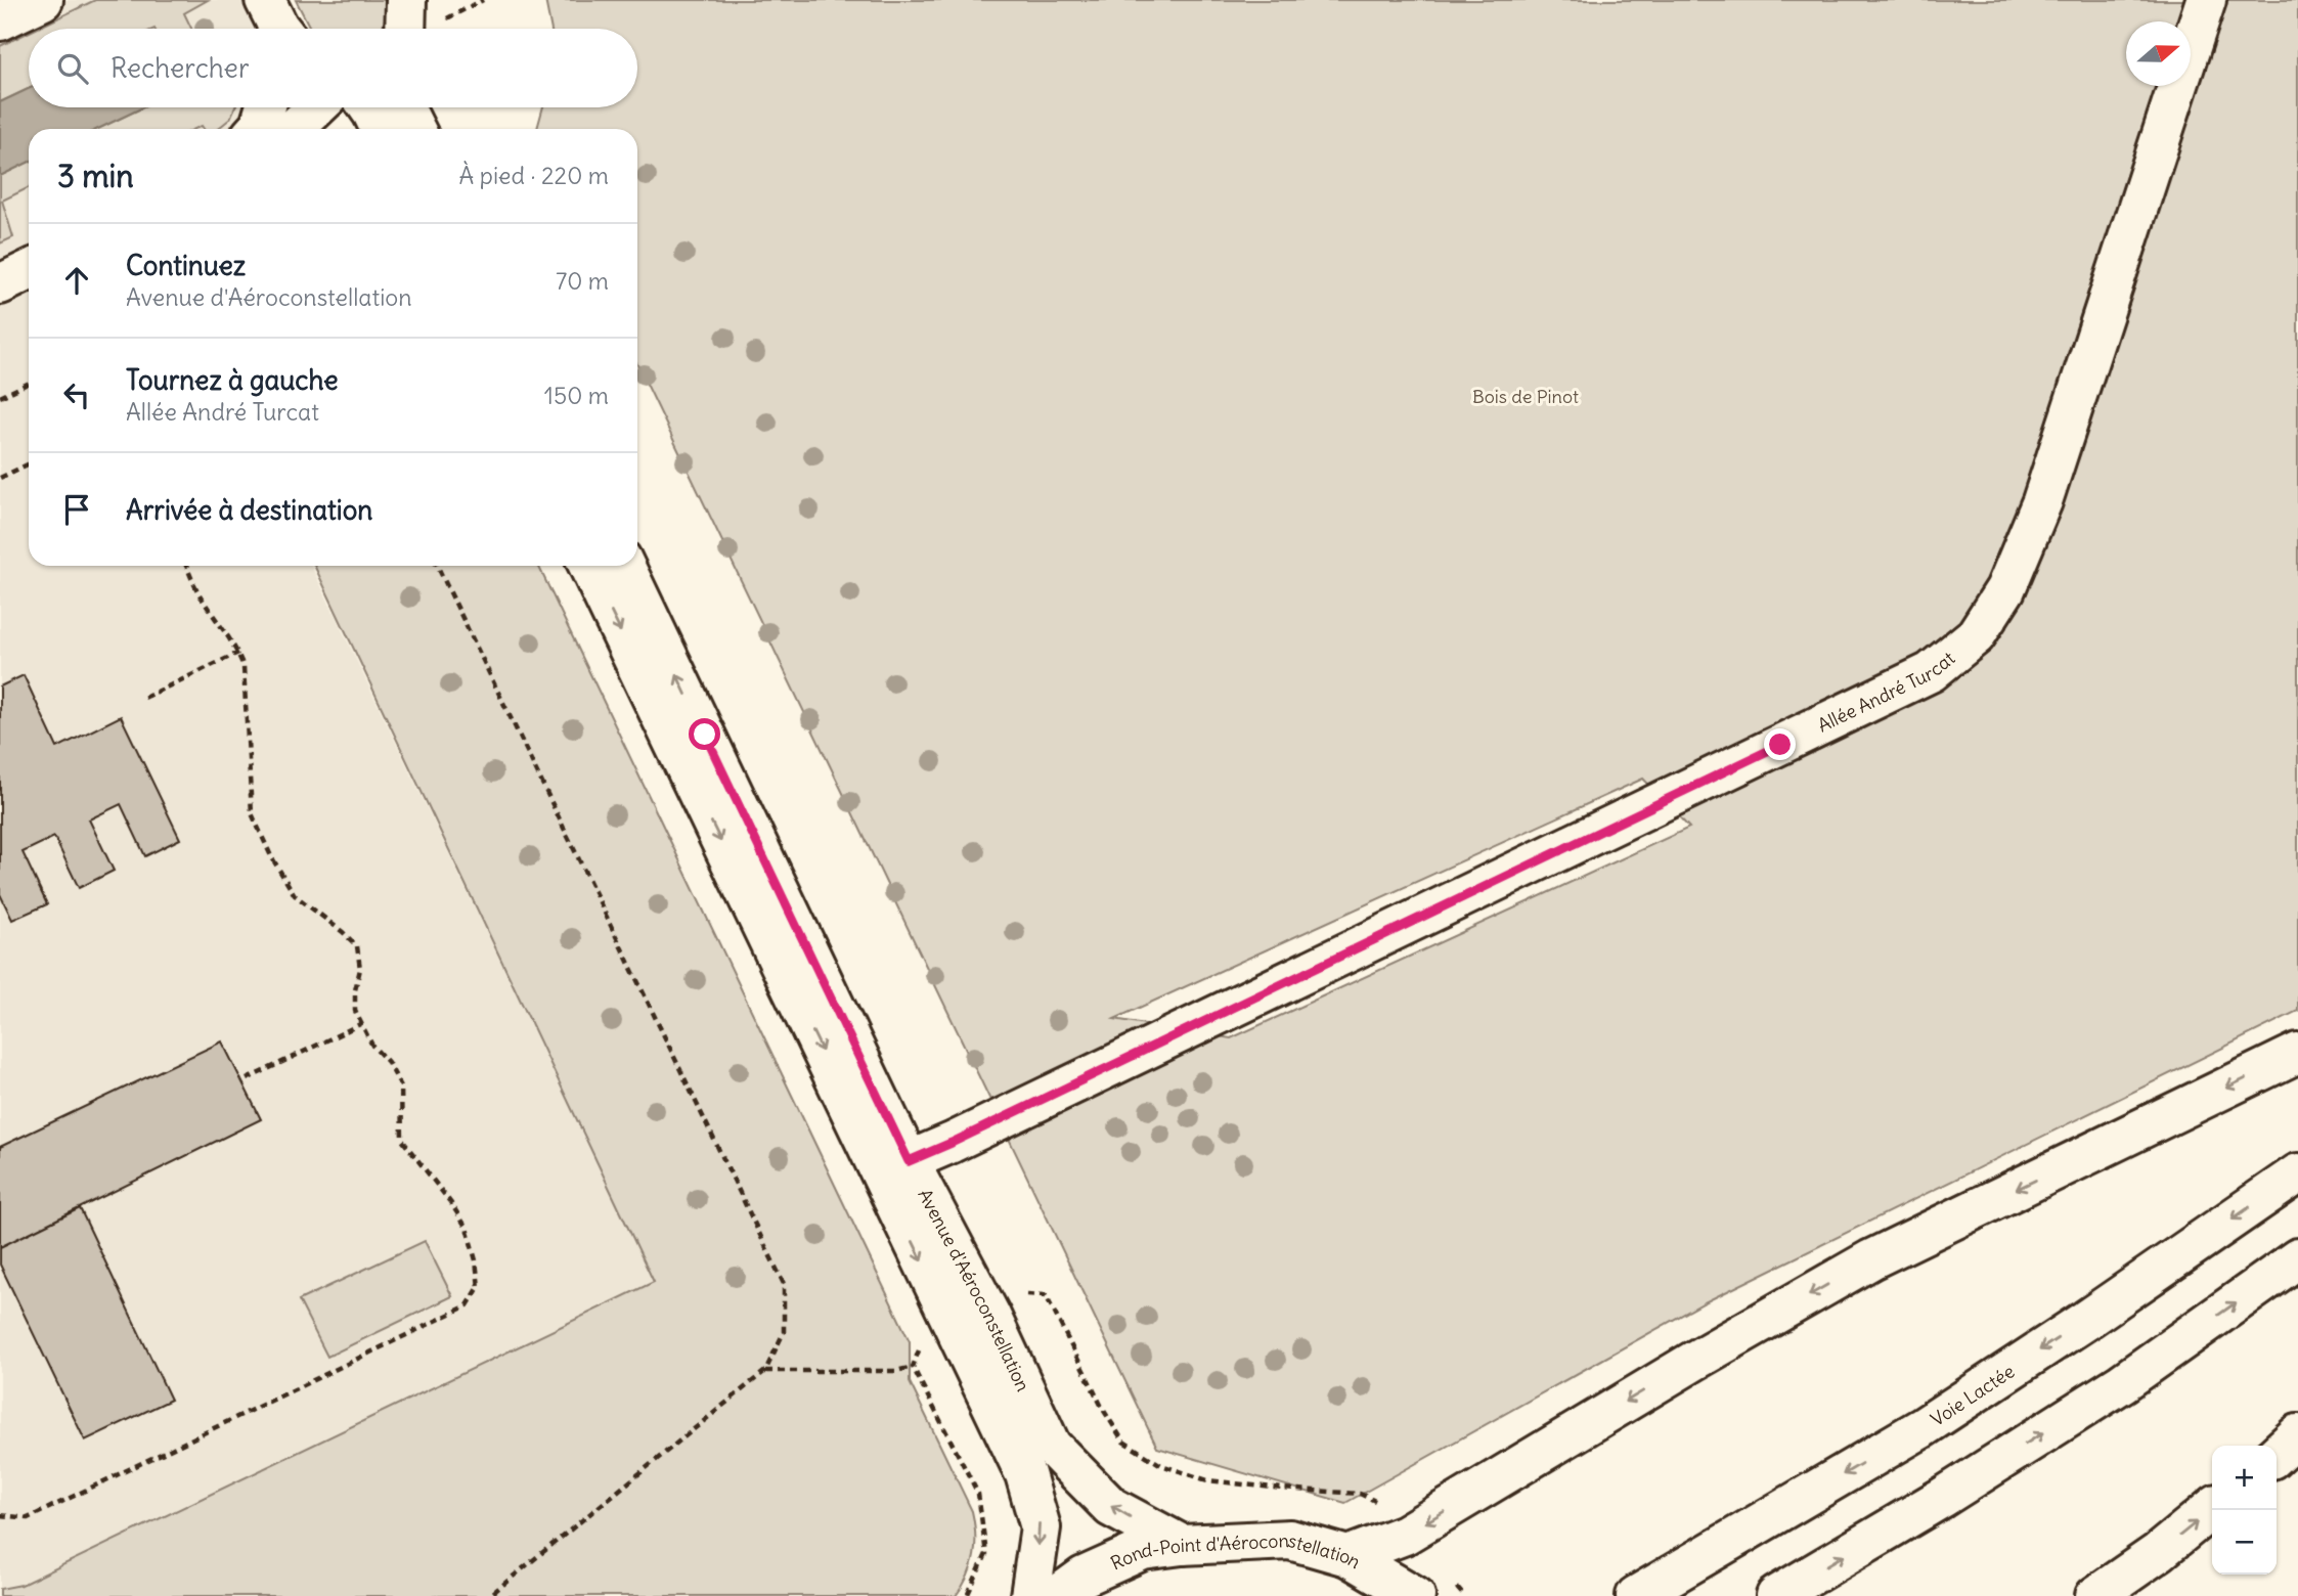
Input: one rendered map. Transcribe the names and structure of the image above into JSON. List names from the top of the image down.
{
  "streets": {
    "main road": [
      "Allée André Turcat",
      "Avenue d'Aéroconstellation",
      "Voie Lactée",
      "Rond-Point d'Aéroconstellation"
    ]
  },
  "crossings": [
    ["Allée André Turcat", "Avenue d'Aéroconstellation"],
    ["Avenue d'Aéroconstellation", "Rond-Point d'Aéroconstellation"]
  ],
  "parks": ["Bois de Pinot"],
  "north": "right",
  "page": {
    "search": "Rechercher",
    "heading": ["3 min", "À pied · 220 m"],
    "list": [
      ["Continuez", "Avenue d'Aéroconstellation", "70 m"],
      ["Tournez à gauche", "Allée André Turcat", "150 m"],
      "Arrivée à destination"
    ],
    "map_buttons": ["+", "−"]
  }
}
